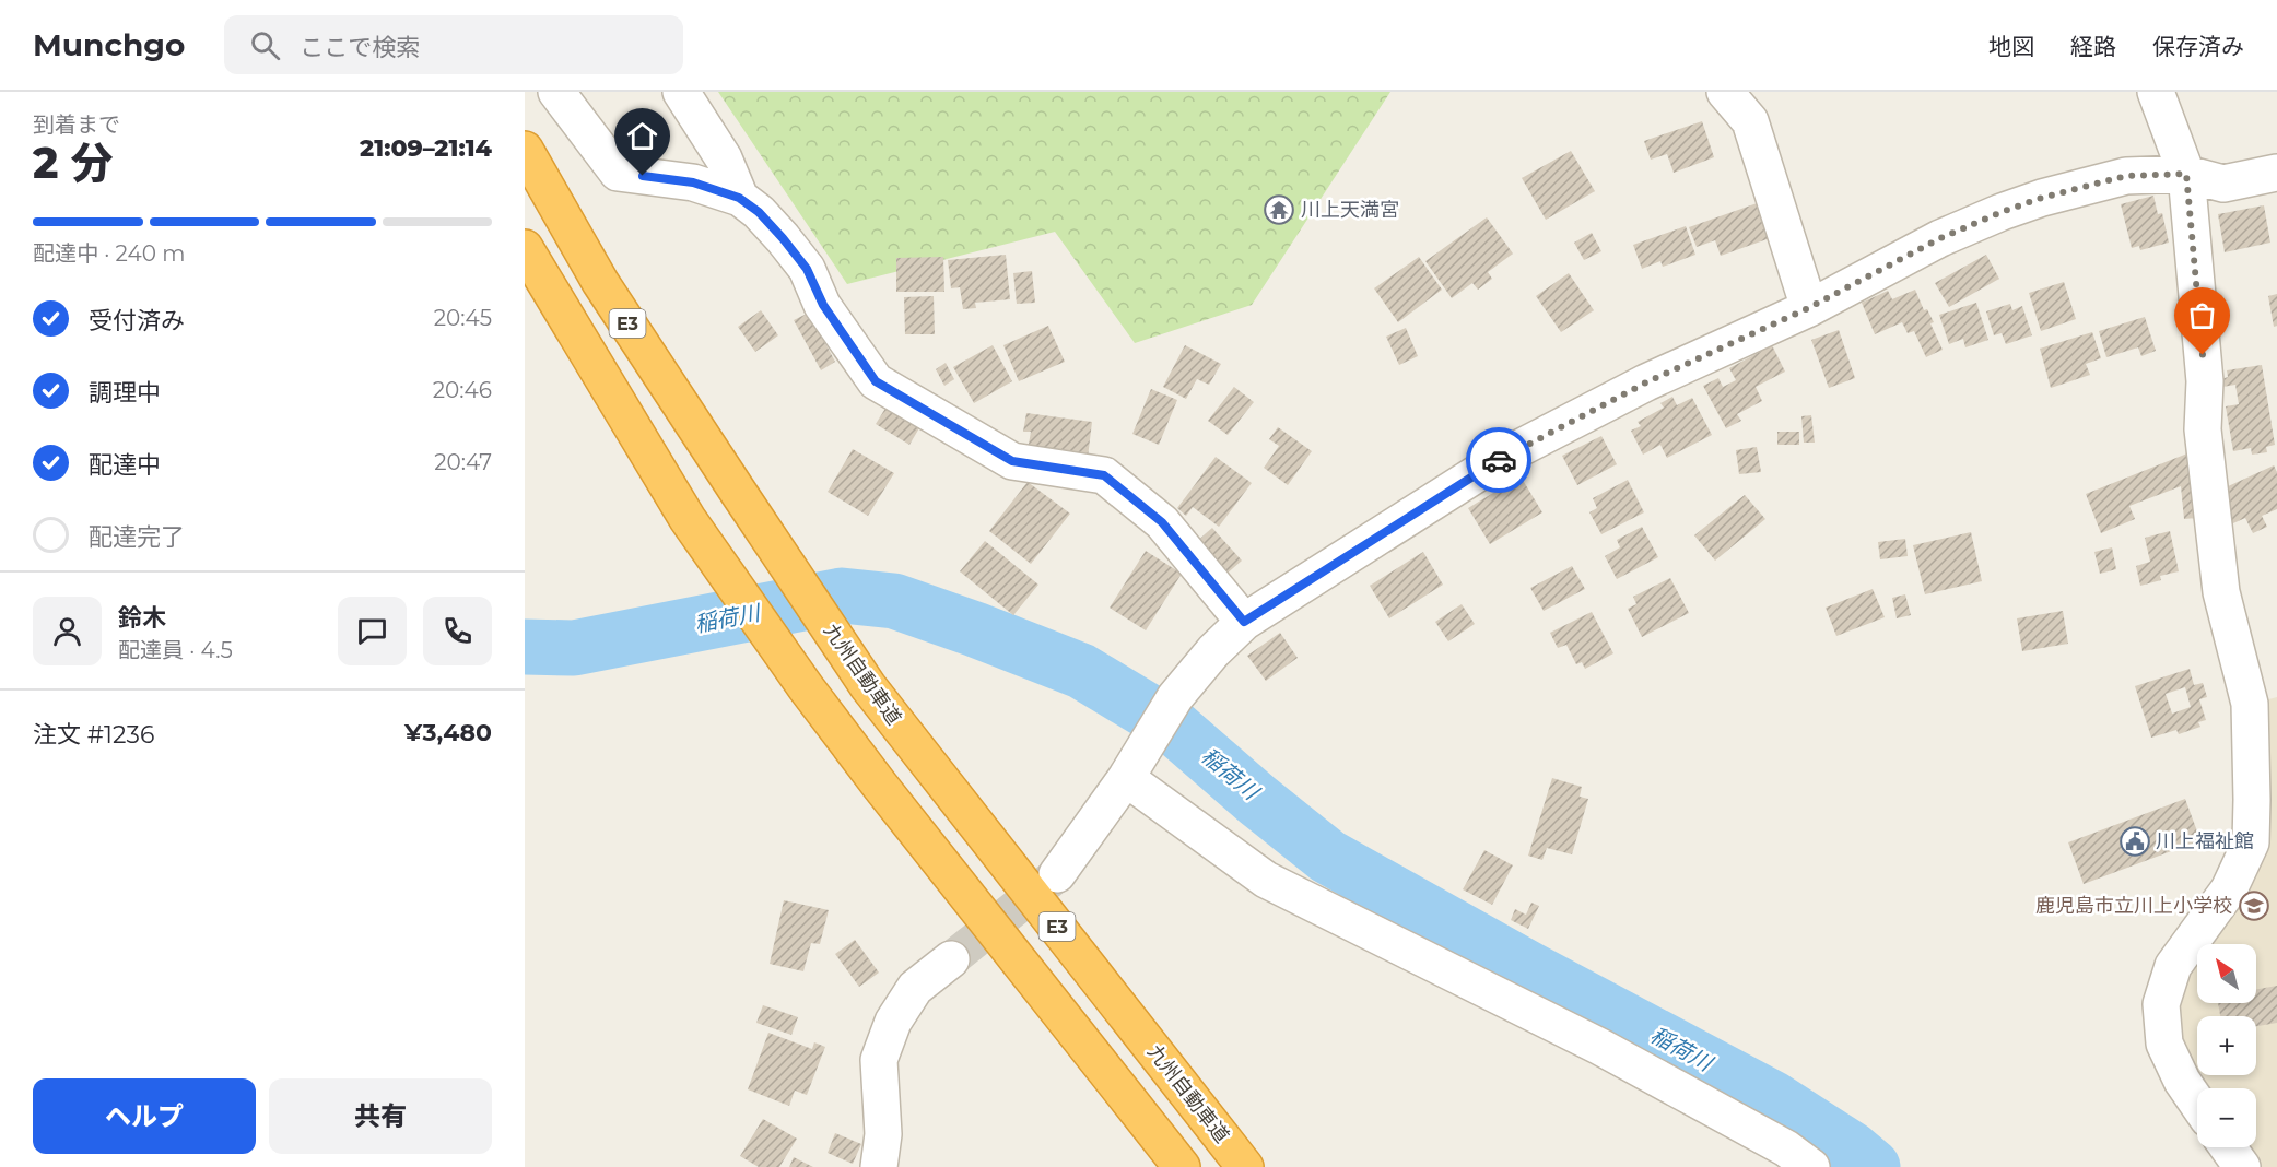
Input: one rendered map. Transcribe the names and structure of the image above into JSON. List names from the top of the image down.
{
  "streets": {
    "highway": ["E3", "九州自動車道"]
  },
  "water": ["稲荷川"],
  "places": {
    "temple": ["川上天満宮"],
    "public building": ["川上福祉館"],
    "school or university": ["鹿児島市立川上小学校"]
  },
  "north": "top left",
  "page": {
    "header": "Munchgo",
    "search": "ここで検索",
    "nav": ["地図", "経路", "保存済み"],
    "heading": ["2 分", "到着まで", "21:09–21:14"],
    "panel": [
      "鈴木",
      "配達員 · 4.5",
      "注文 #1236",
      "¥3,480"
    ],
    "bar": "配達中 · 240 m",
    "list": [
      ["受付済み", "20:45"],
      ["調理中", "20:46"],
      ["配達中", "20:47"],
      "配達完了"
    ],
    "map_buttons": ["+", "−"],
    "buttons": ["ヘルプ", "共有"]
  }
}
